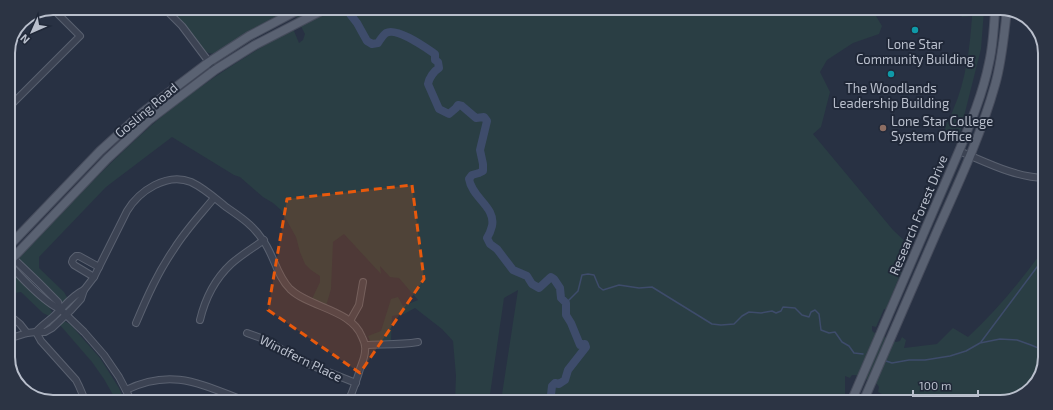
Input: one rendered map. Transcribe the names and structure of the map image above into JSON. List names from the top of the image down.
{
  "streets": {
    "main road": ["Gosling Road", "Research Forest Drive"],
    "street": ["Windfern Place"]
  },
  "places": ["Lone Star Community Building", "The Woodlands Leadership Building", "Lone Star College System Office"],
  "scale_bar": "100 m",
  "north": "bottom left"
}
